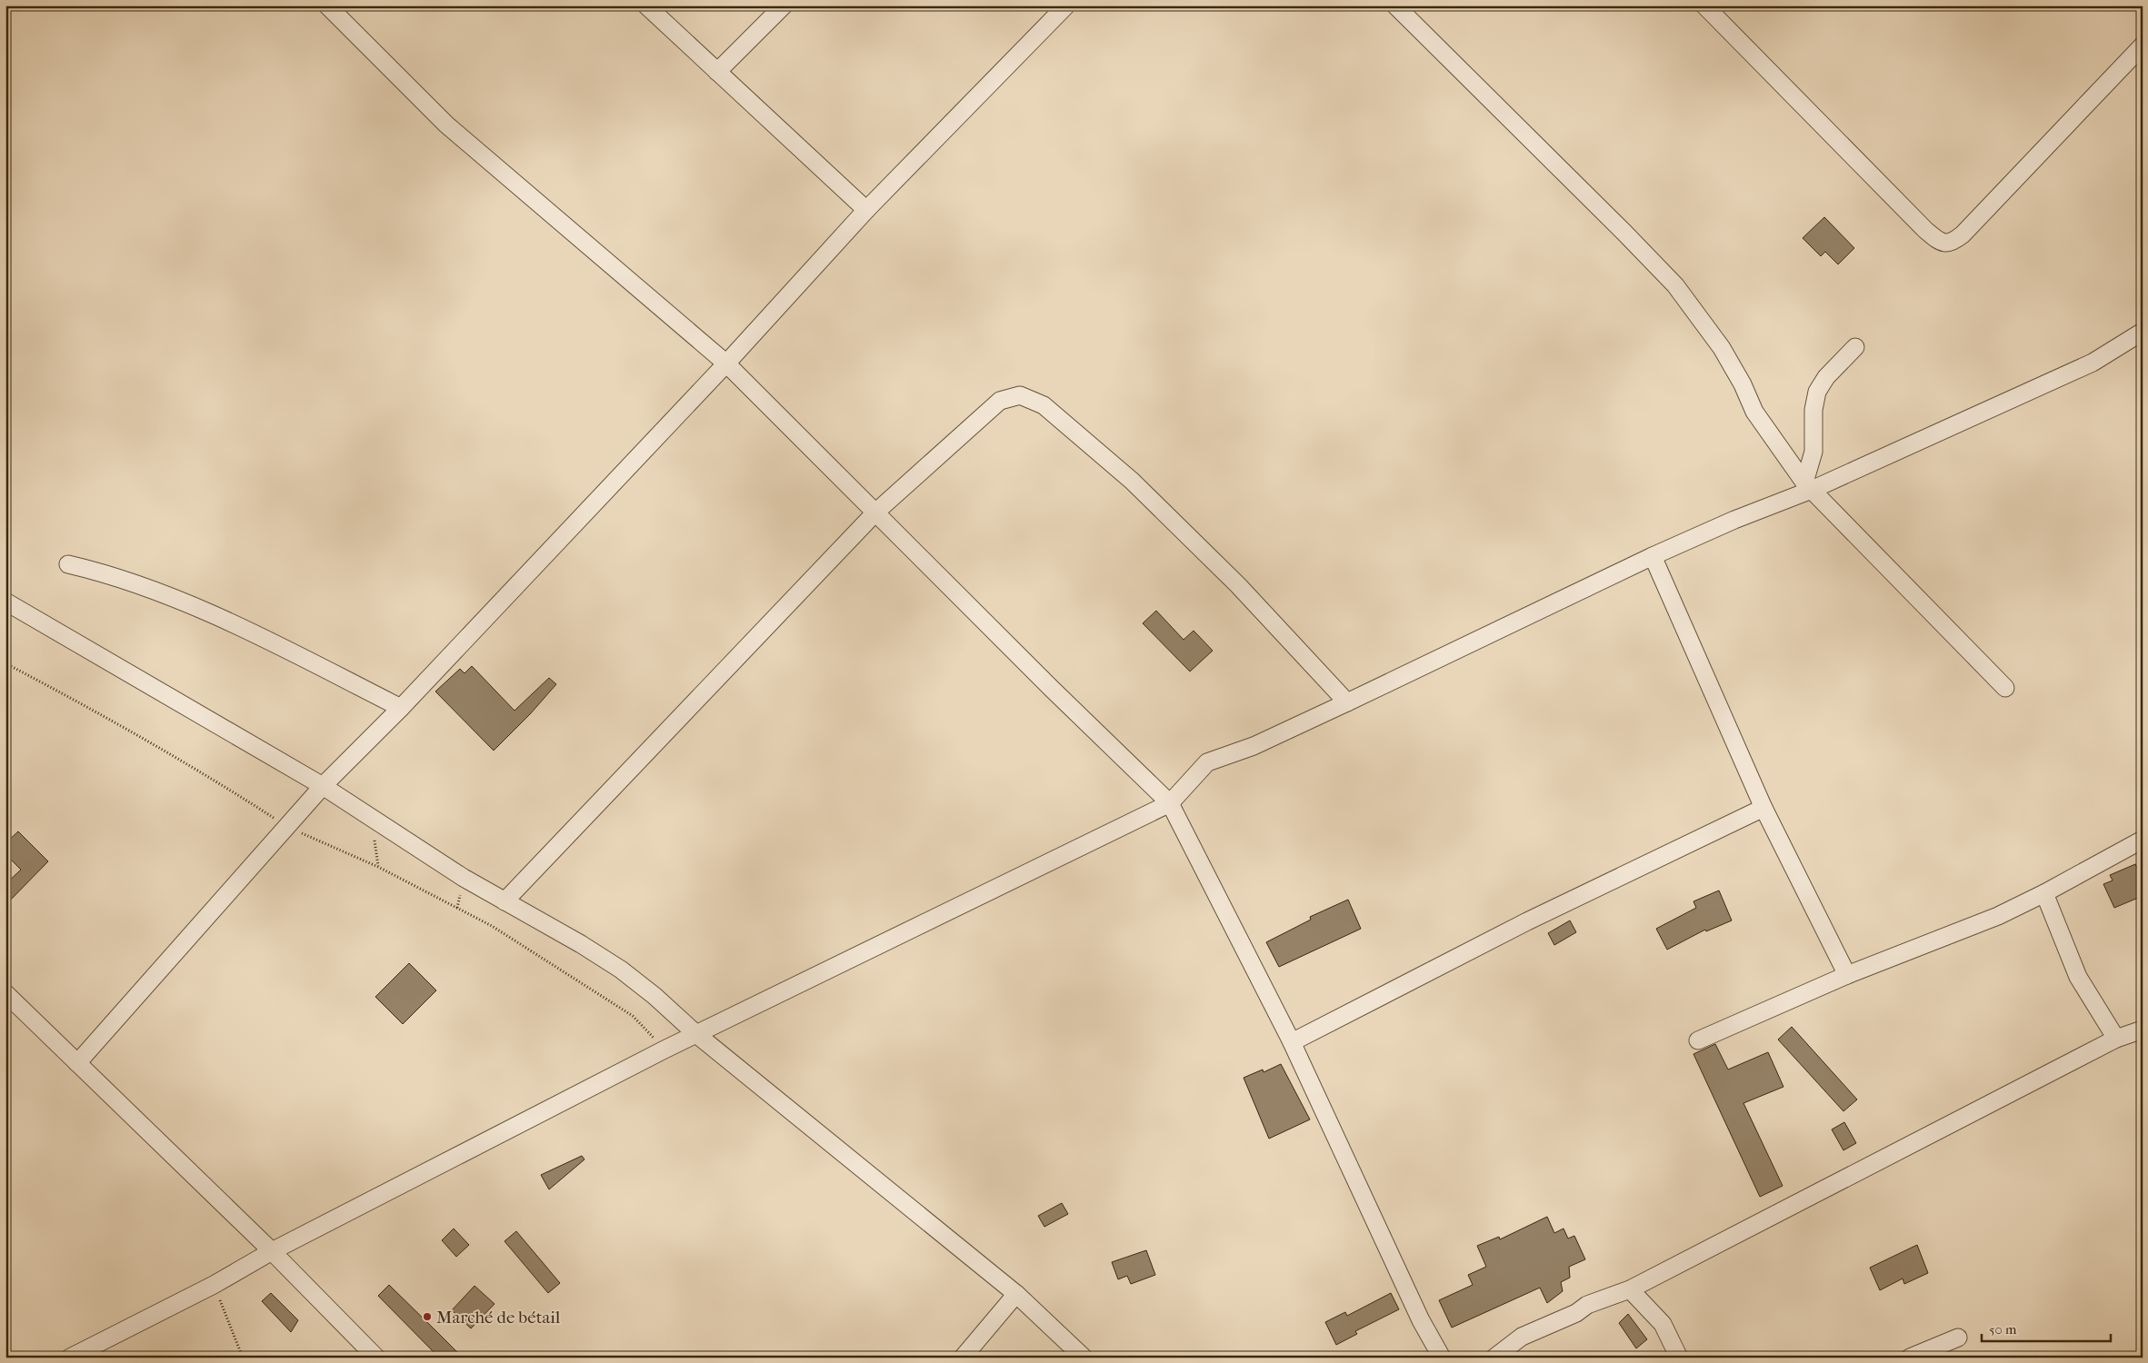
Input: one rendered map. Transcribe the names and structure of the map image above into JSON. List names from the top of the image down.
{
  "places": ["Marché de bétail"],
  "scale_bar": "50 m"
}
